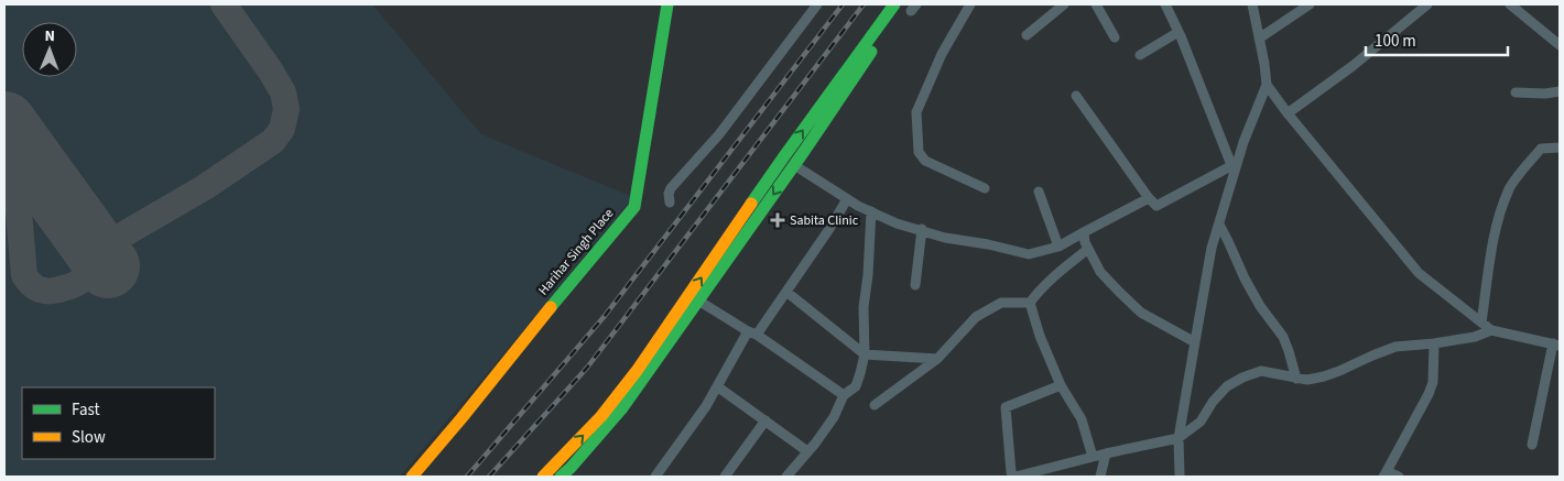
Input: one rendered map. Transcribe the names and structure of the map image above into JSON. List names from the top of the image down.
{
  "streets": {
    "street": ["Harihar Singh Place"]
  },
  "places": {
    "health": ["Sabita Clinic"]
  },
  "legend": ["Fast", "Slow"],
  "scale_bar": "100 m",
  "north": "top"
}
